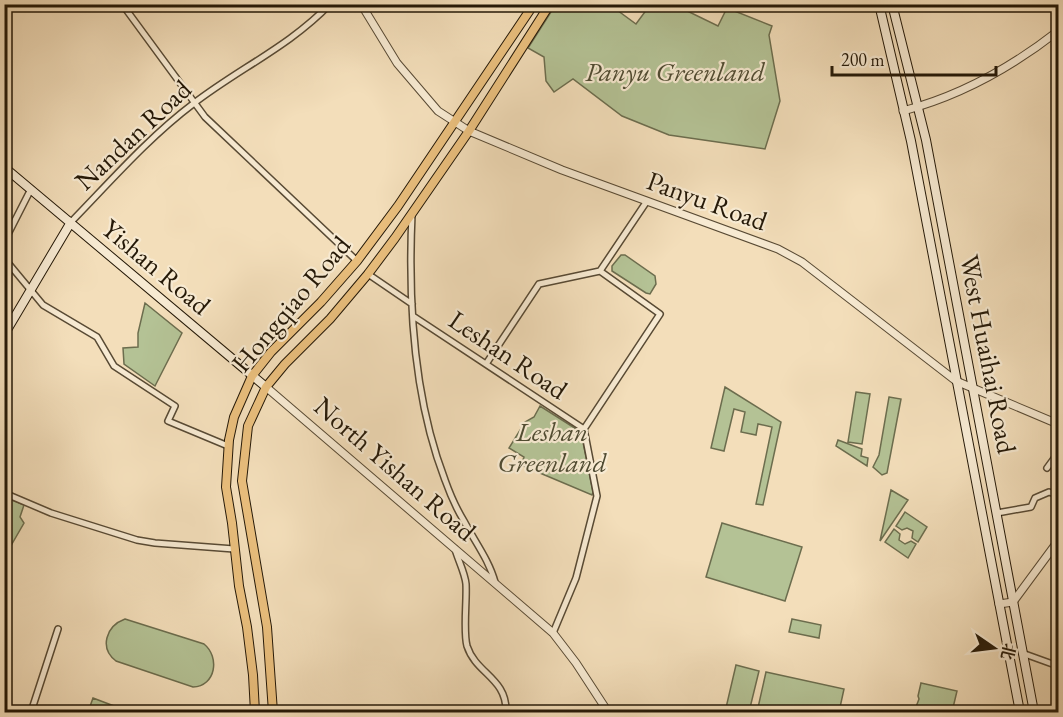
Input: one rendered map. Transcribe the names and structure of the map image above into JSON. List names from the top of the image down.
{
  "streets": {
    "main road": [
      "Nandan Road",
      "Yishan Road",
      "Hongqiao Road",
      "West Huaihai Road"
    ],
    "street": ["Panyu Road", "Leshan Road", "North Yishan Road"]
  },
  "crossings": [
    ["Nandan Road", "Yishan Road"],
    ["Panyu Road", "Hongqiao Road"],
    ["Panyu Road", "West Huaihai Road"],
    ["Yishan Road", "Hongqiao Road"],
    ["Yishan Road", "North Yishan Road"],
    ["Hongqiao Road", "North Yishan Road"],
    ["Leshan Road", "North Yishan Road"]
  ],
  "parks": ["Panyu Greenland", "Leshan Greenland"],
  "scale_bar": "200 m",
  "north": "right"
}
